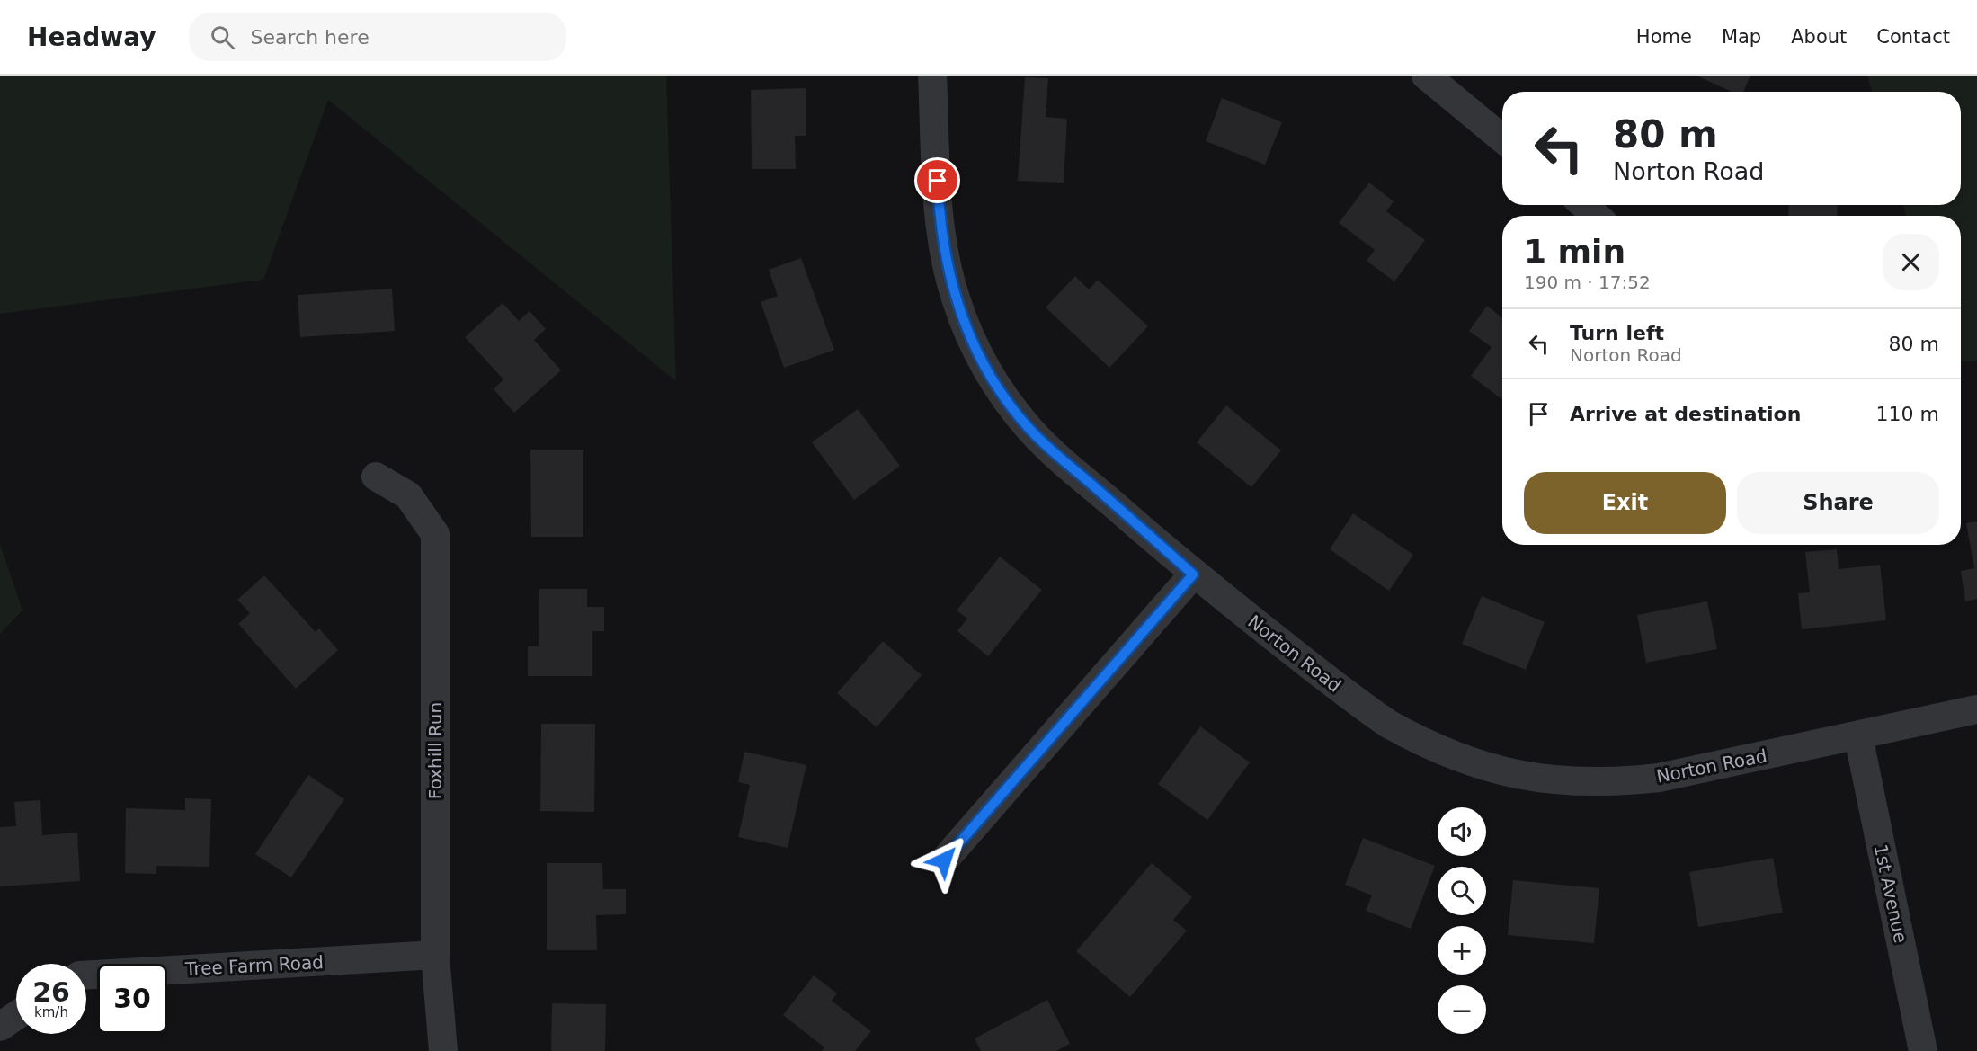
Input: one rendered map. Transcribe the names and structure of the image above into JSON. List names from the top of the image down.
{
  "streets": {
    "street": [
      "Norton Road",
      "Foxhill Run",
      "1st Avenue",
      "Tree Farm Road"
    ]
  },
  "crossings": [
    ["Norton Road", "1st Avenue"],
    ["Foxhill Run", "Tree Farm Road"]
  ],
  "page": {
    "header": "Headway",
    "search": "Search here",
    "nav": [
      "Home",
      "Map",
      "About",
      "Contact"
    ],
    "turn": ["80 m", "Norton Road"],
    "heading": ["1 min", "190 m · 17:52"],
    "list": [
      {
        "name": "Turn left",
        "note": "Norton Road",
        "value": "80 m"
      },
      {
        "name": "Arrive at destination",
        "value": "110 m"
      }
    ],
    "buttons": ["Exit", "Share"],
    "map_buttons": ["+", "−"],
    "speed": "26 km/h",
    "limit": "30"
  }
}
